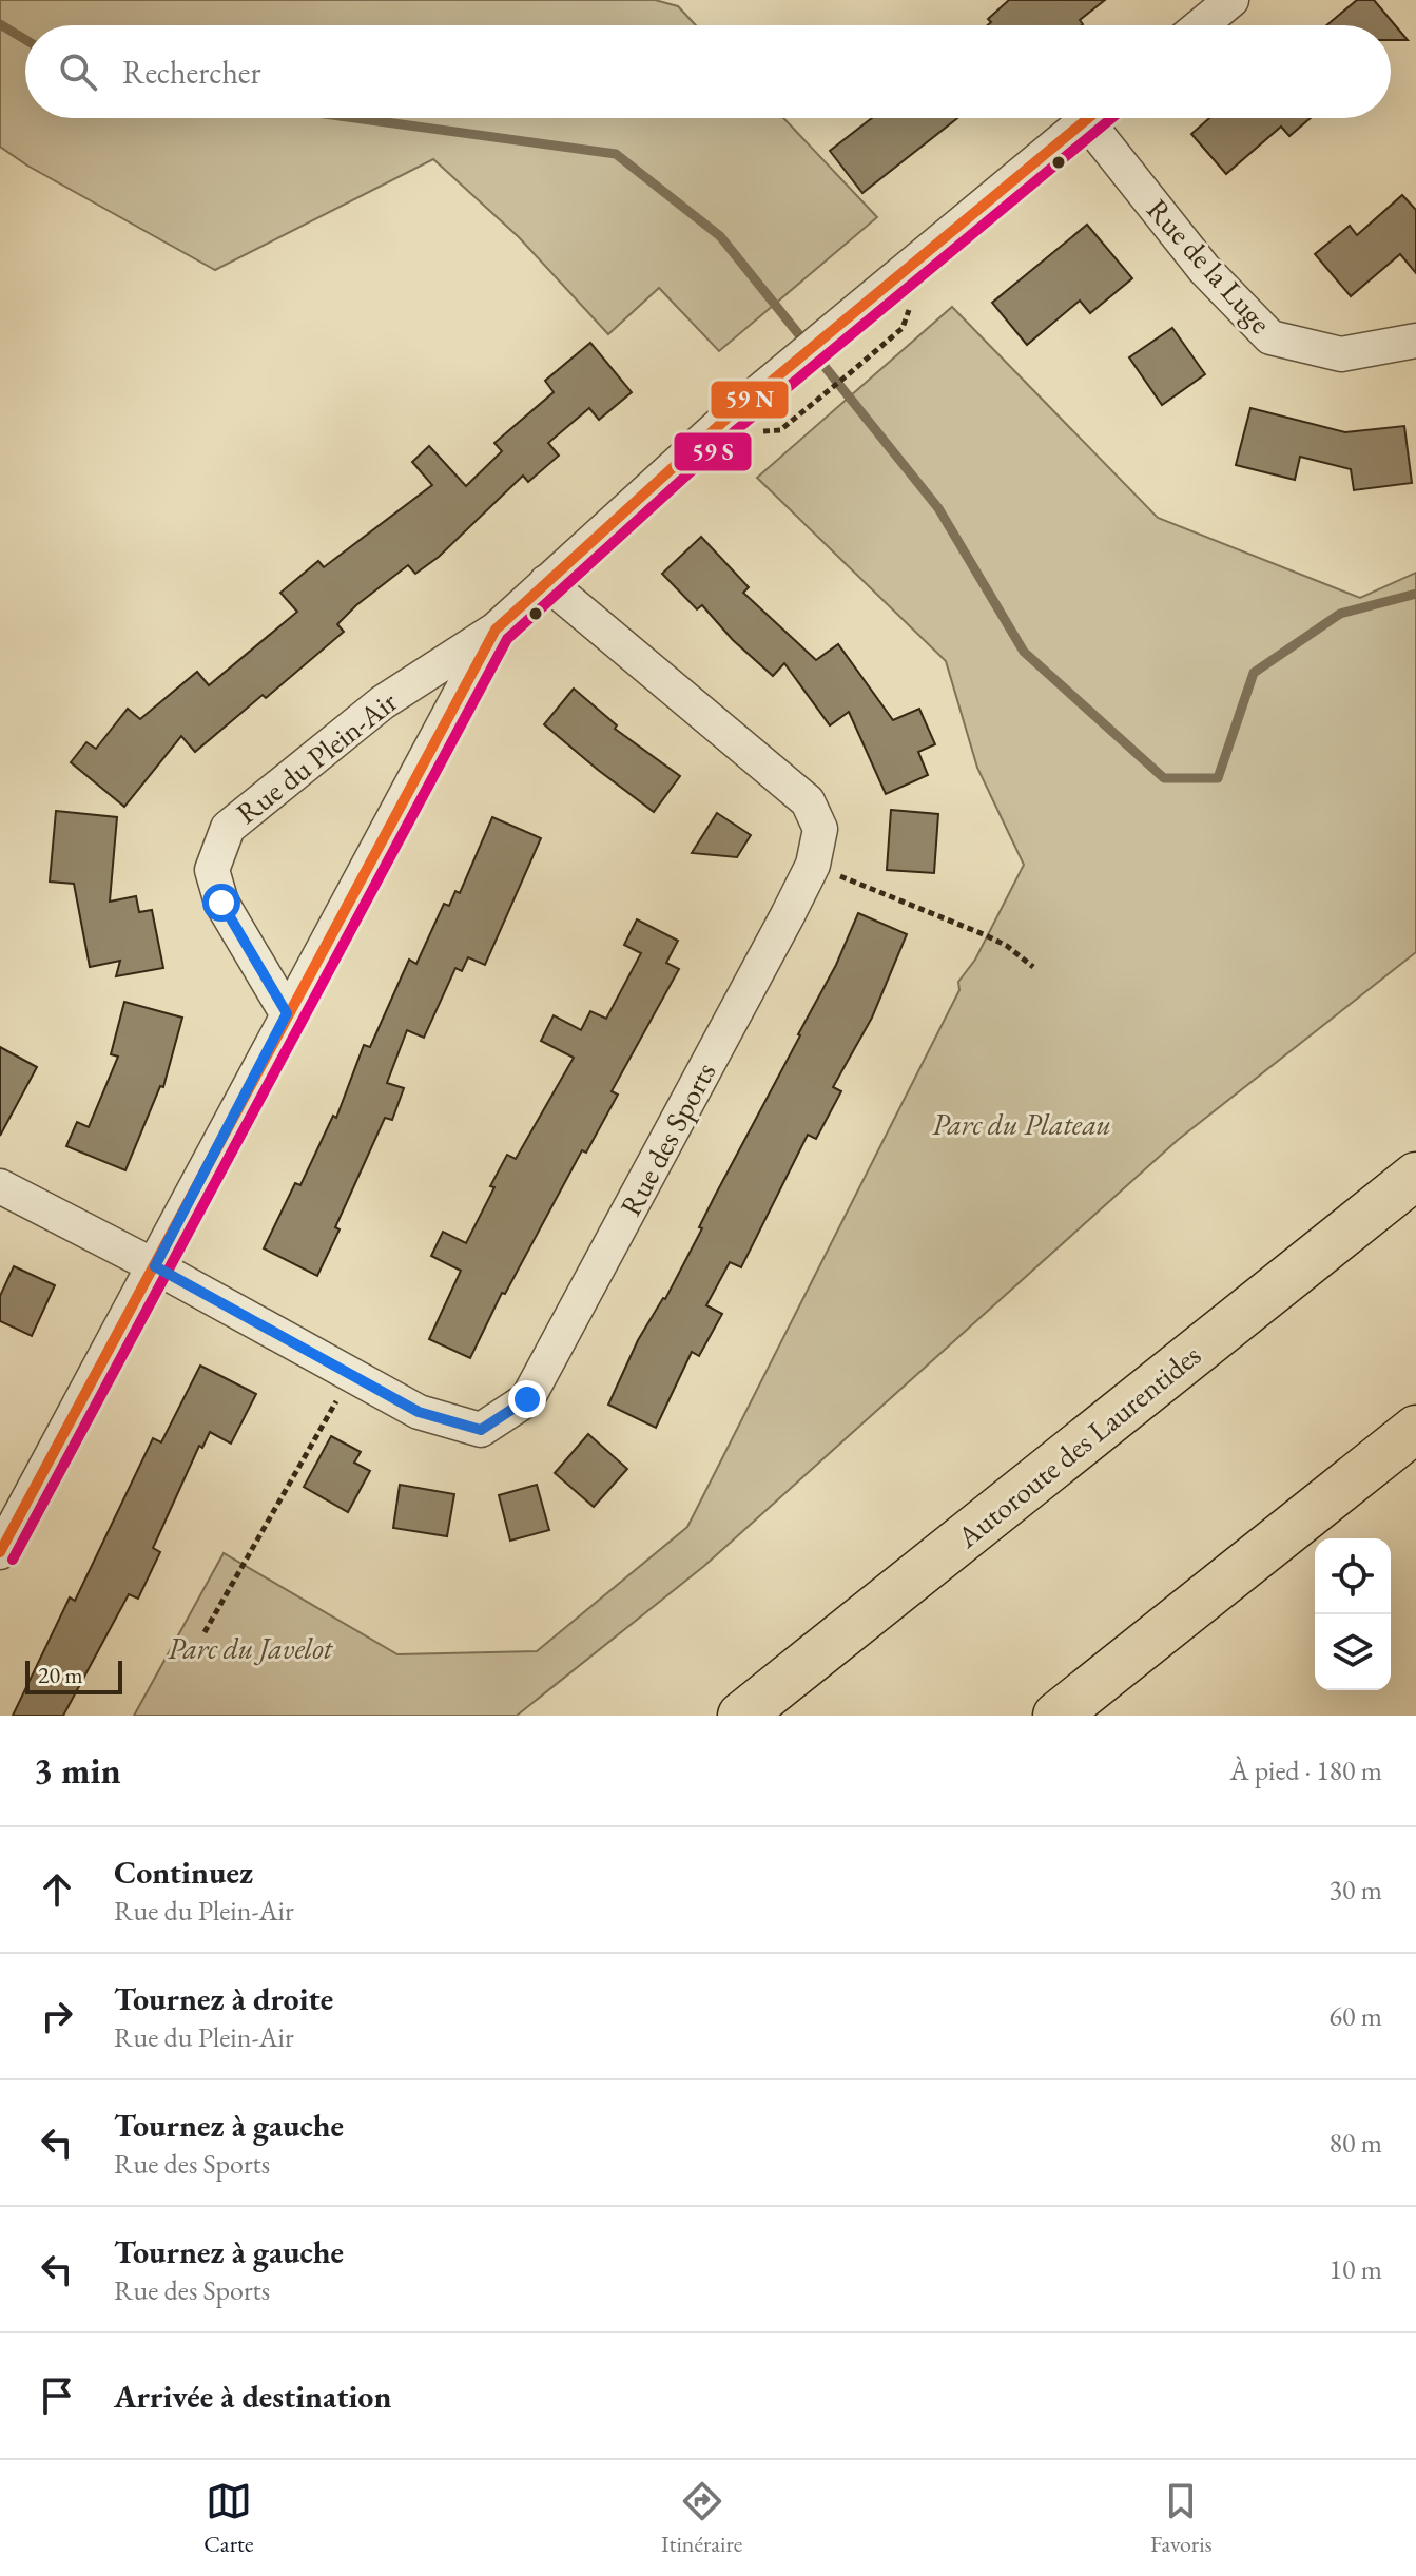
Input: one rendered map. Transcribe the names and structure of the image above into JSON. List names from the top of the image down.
{
  "streets": {
    "highway": ["Autoroute des Laurentides"],
    "street": ["Rue de la Luge", "Rue du Plein-Air", "Rue des Sports"]
  },
  "crossings": [
    ["Rue du Plein-Air", "Rue des Sports"]
  ],
  "parks": ["Parc du Plateau", "Parc du Javelot"],
  "scale_bar": "20 m",
  "page": {
    "search": "Rechercher",
    "scale": "20 m",
    "heading": ["3 min", "À pied · 180 m"],
    "list": [
      ["Continuez", "Rue du Plein-Air", "30 m"],
      ["Tournez à droite", "Rue du Plein-Air", "60 m"],
      ["Tournez à gauche", "Rue des Sports", "80 m"],
      ["Tournez à gauche", "Rue des Sports", "10 m"],
      "Arrivée à destination"
    ],
    "nav": ["Carte", "Itinéraire", "Favoris"]
  }
}
